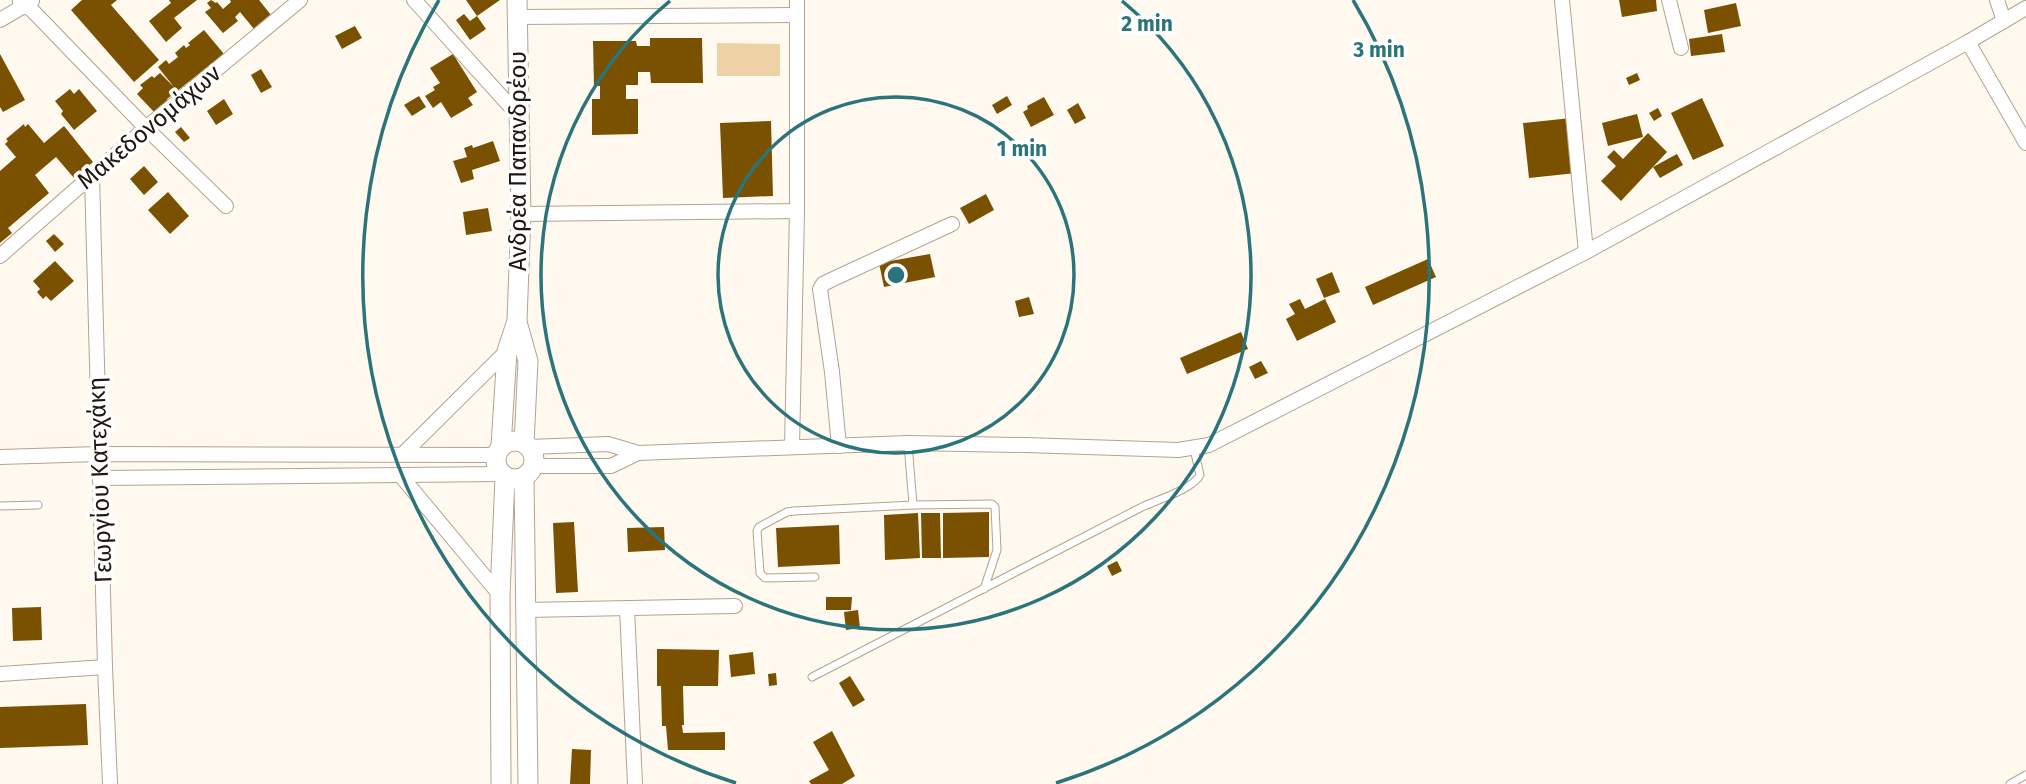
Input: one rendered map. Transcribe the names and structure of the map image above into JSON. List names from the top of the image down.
{
  "streets": {
    "street": ["Μακεδονομάχων", "Ανδρέα Παπανδρέου", "Γεωργίου Κατεχάκη"]
  },
  "crossings": [
    ["Μακεδονομάχων", "Γεωργίου Κατεχάκη"]
  ],
  "rings": ["2 min", "3 min", "1 min"]
}
